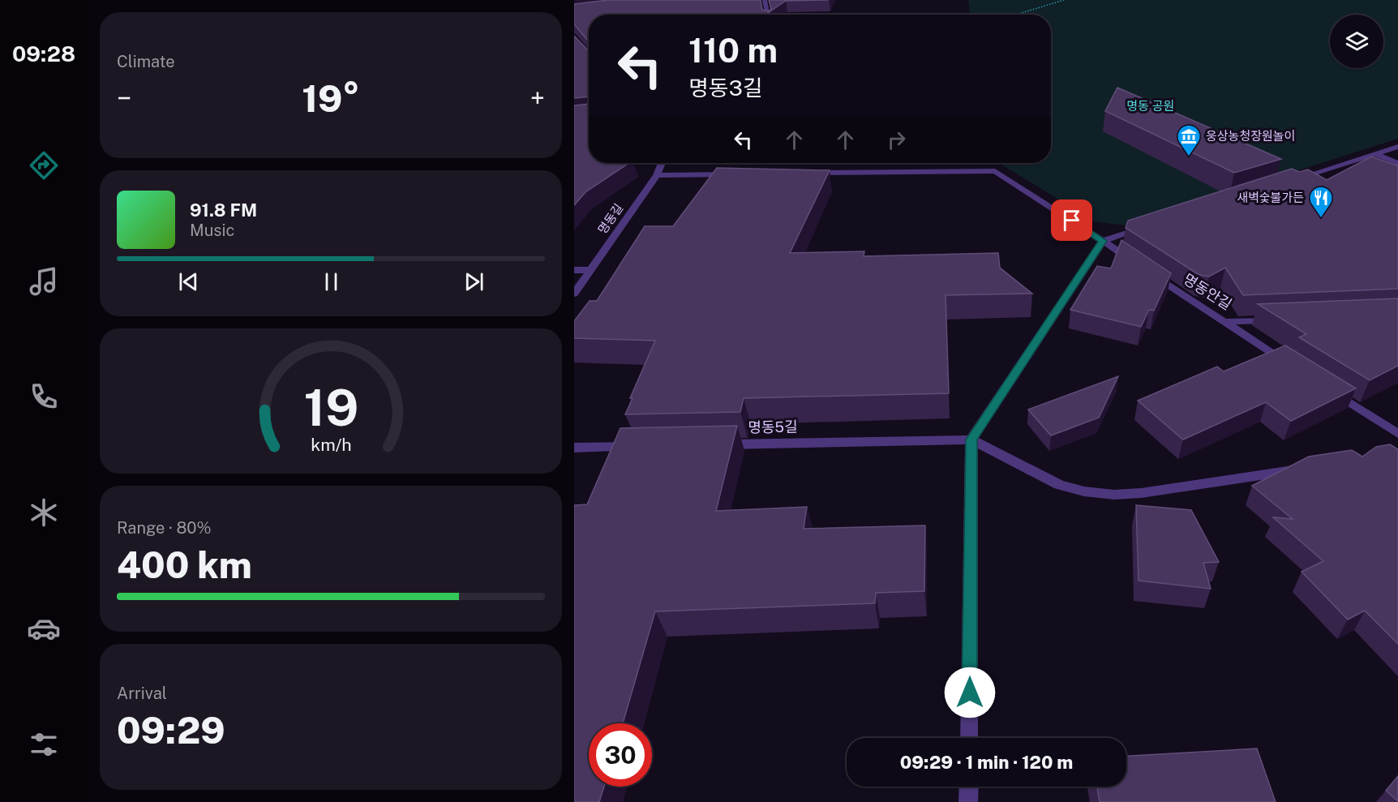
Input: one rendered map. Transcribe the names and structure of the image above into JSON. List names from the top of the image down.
{
  "streets": {
    "street": ["명동길", "명동안길", "명동5길"]
  },
  "parks": ["명동 공원"],
  "places": {
    "museum": ["웅상농청장원놀이"],
    "restaurant": ["새벽숯불가든"]
  },
  "page": {
    "tabs": "09:28",
    "tile": [
      "Climate",
      ["Range · 80%", "400 km"],
      ["Arrival", "09:29"]
    ],
    "turn": ["110 m", "명동3길"],
    "heat": ["−", "19°", "+"],
    "song": ["91.8 FM", "Music"],
    "limit": "30",
    "trip": "09:29 · 1 min · 120 m",
    "gauge": ["19", "km/h"]
  }
}
